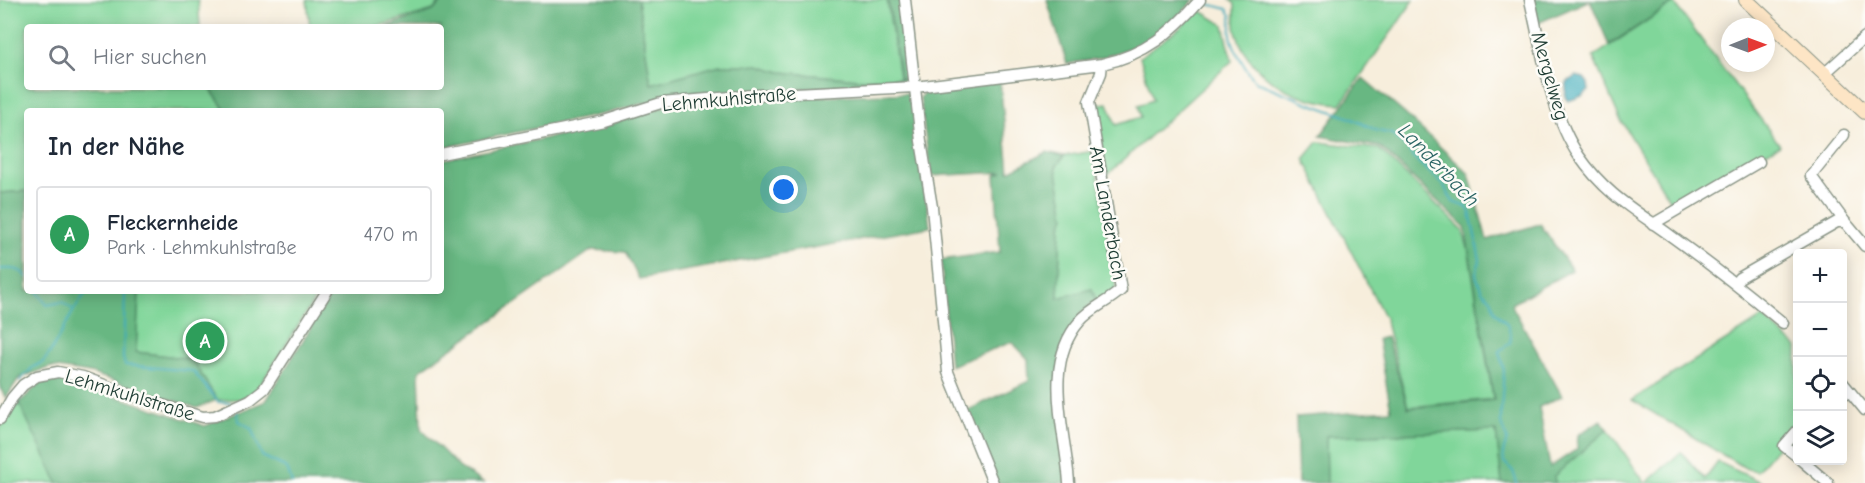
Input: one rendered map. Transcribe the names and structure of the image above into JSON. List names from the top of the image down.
{
  "streets": {
    "street": ["Mergelweg", "Lehmkuhlstraße", "Am Landerbach"]
  },
  "crossings": [
    ["Lehmkuhlstraße", "Am Landerbach"]
  ],
  "water": ["Landerbach"],
  "north": "right",
  "page": {
    "search": "Hier suchen",
    "heading": "In der Nähe",
    "list": [
      {
        "mark": "A",
        "name": "Fleckernheide",
        "note": "Park · Lehmkuhlstraße",
        "value": "470 m"
      }
    ],
    "map_buttons": ["+", "−"],
    "pins": "A"
  }
}
